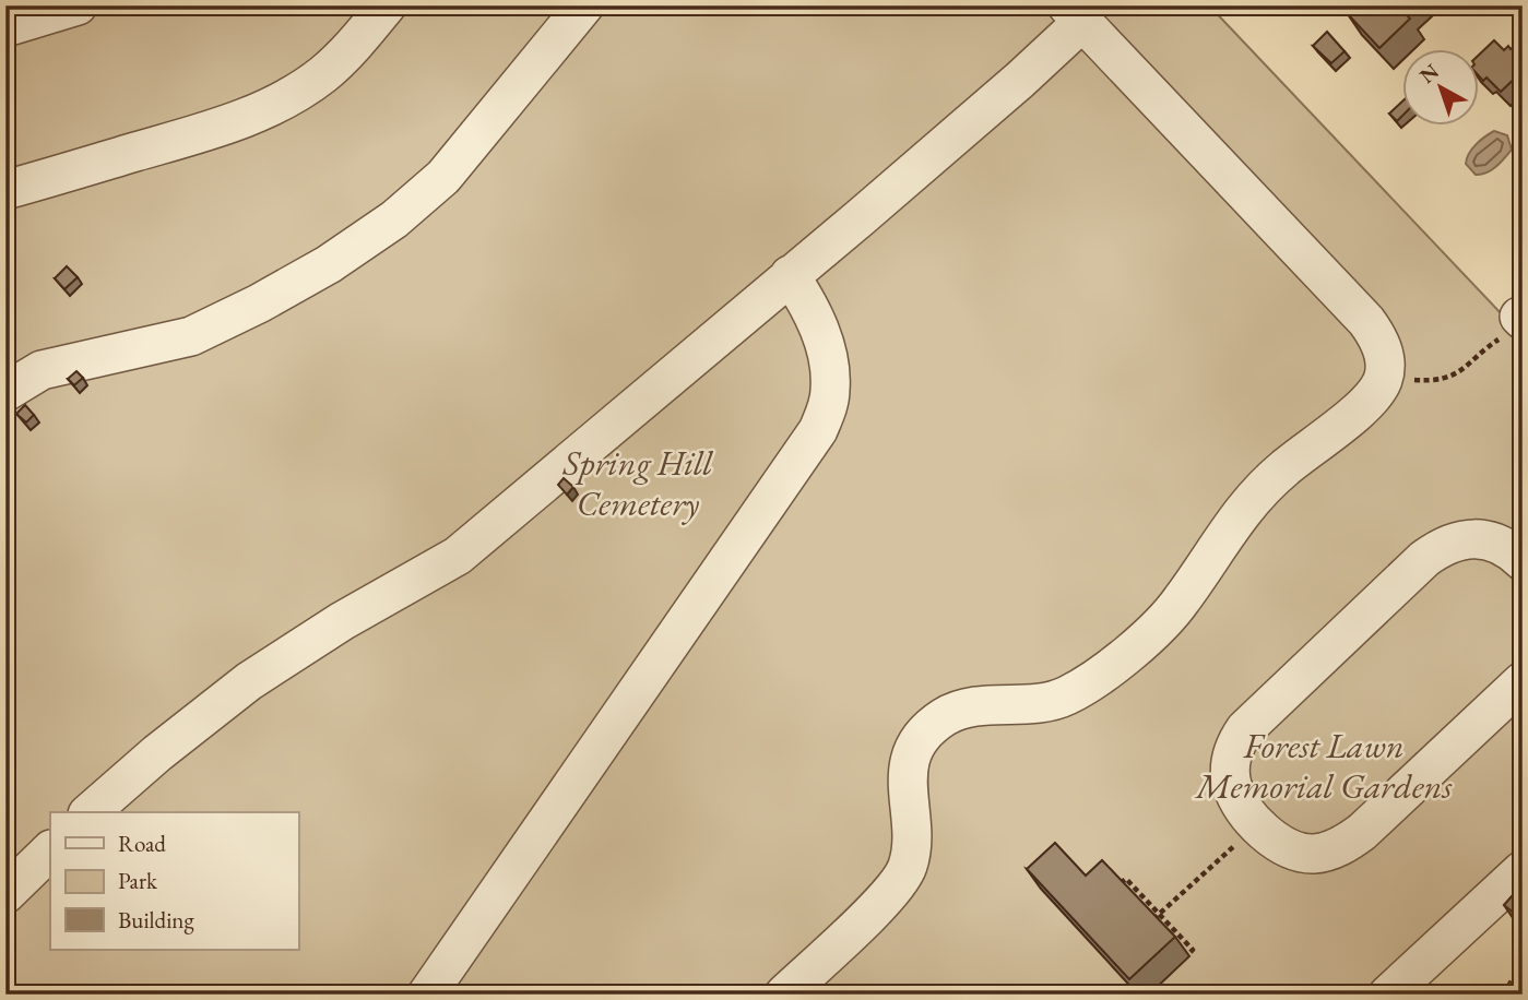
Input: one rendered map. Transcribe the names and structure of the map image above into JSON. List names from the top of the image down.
{
  "parks": ["Spring Hill Cemetery", "Forest Lawn Memorial Gardens"],
  "legend": ["Road", "Park", "Building"],
  "north": "top left"
}
